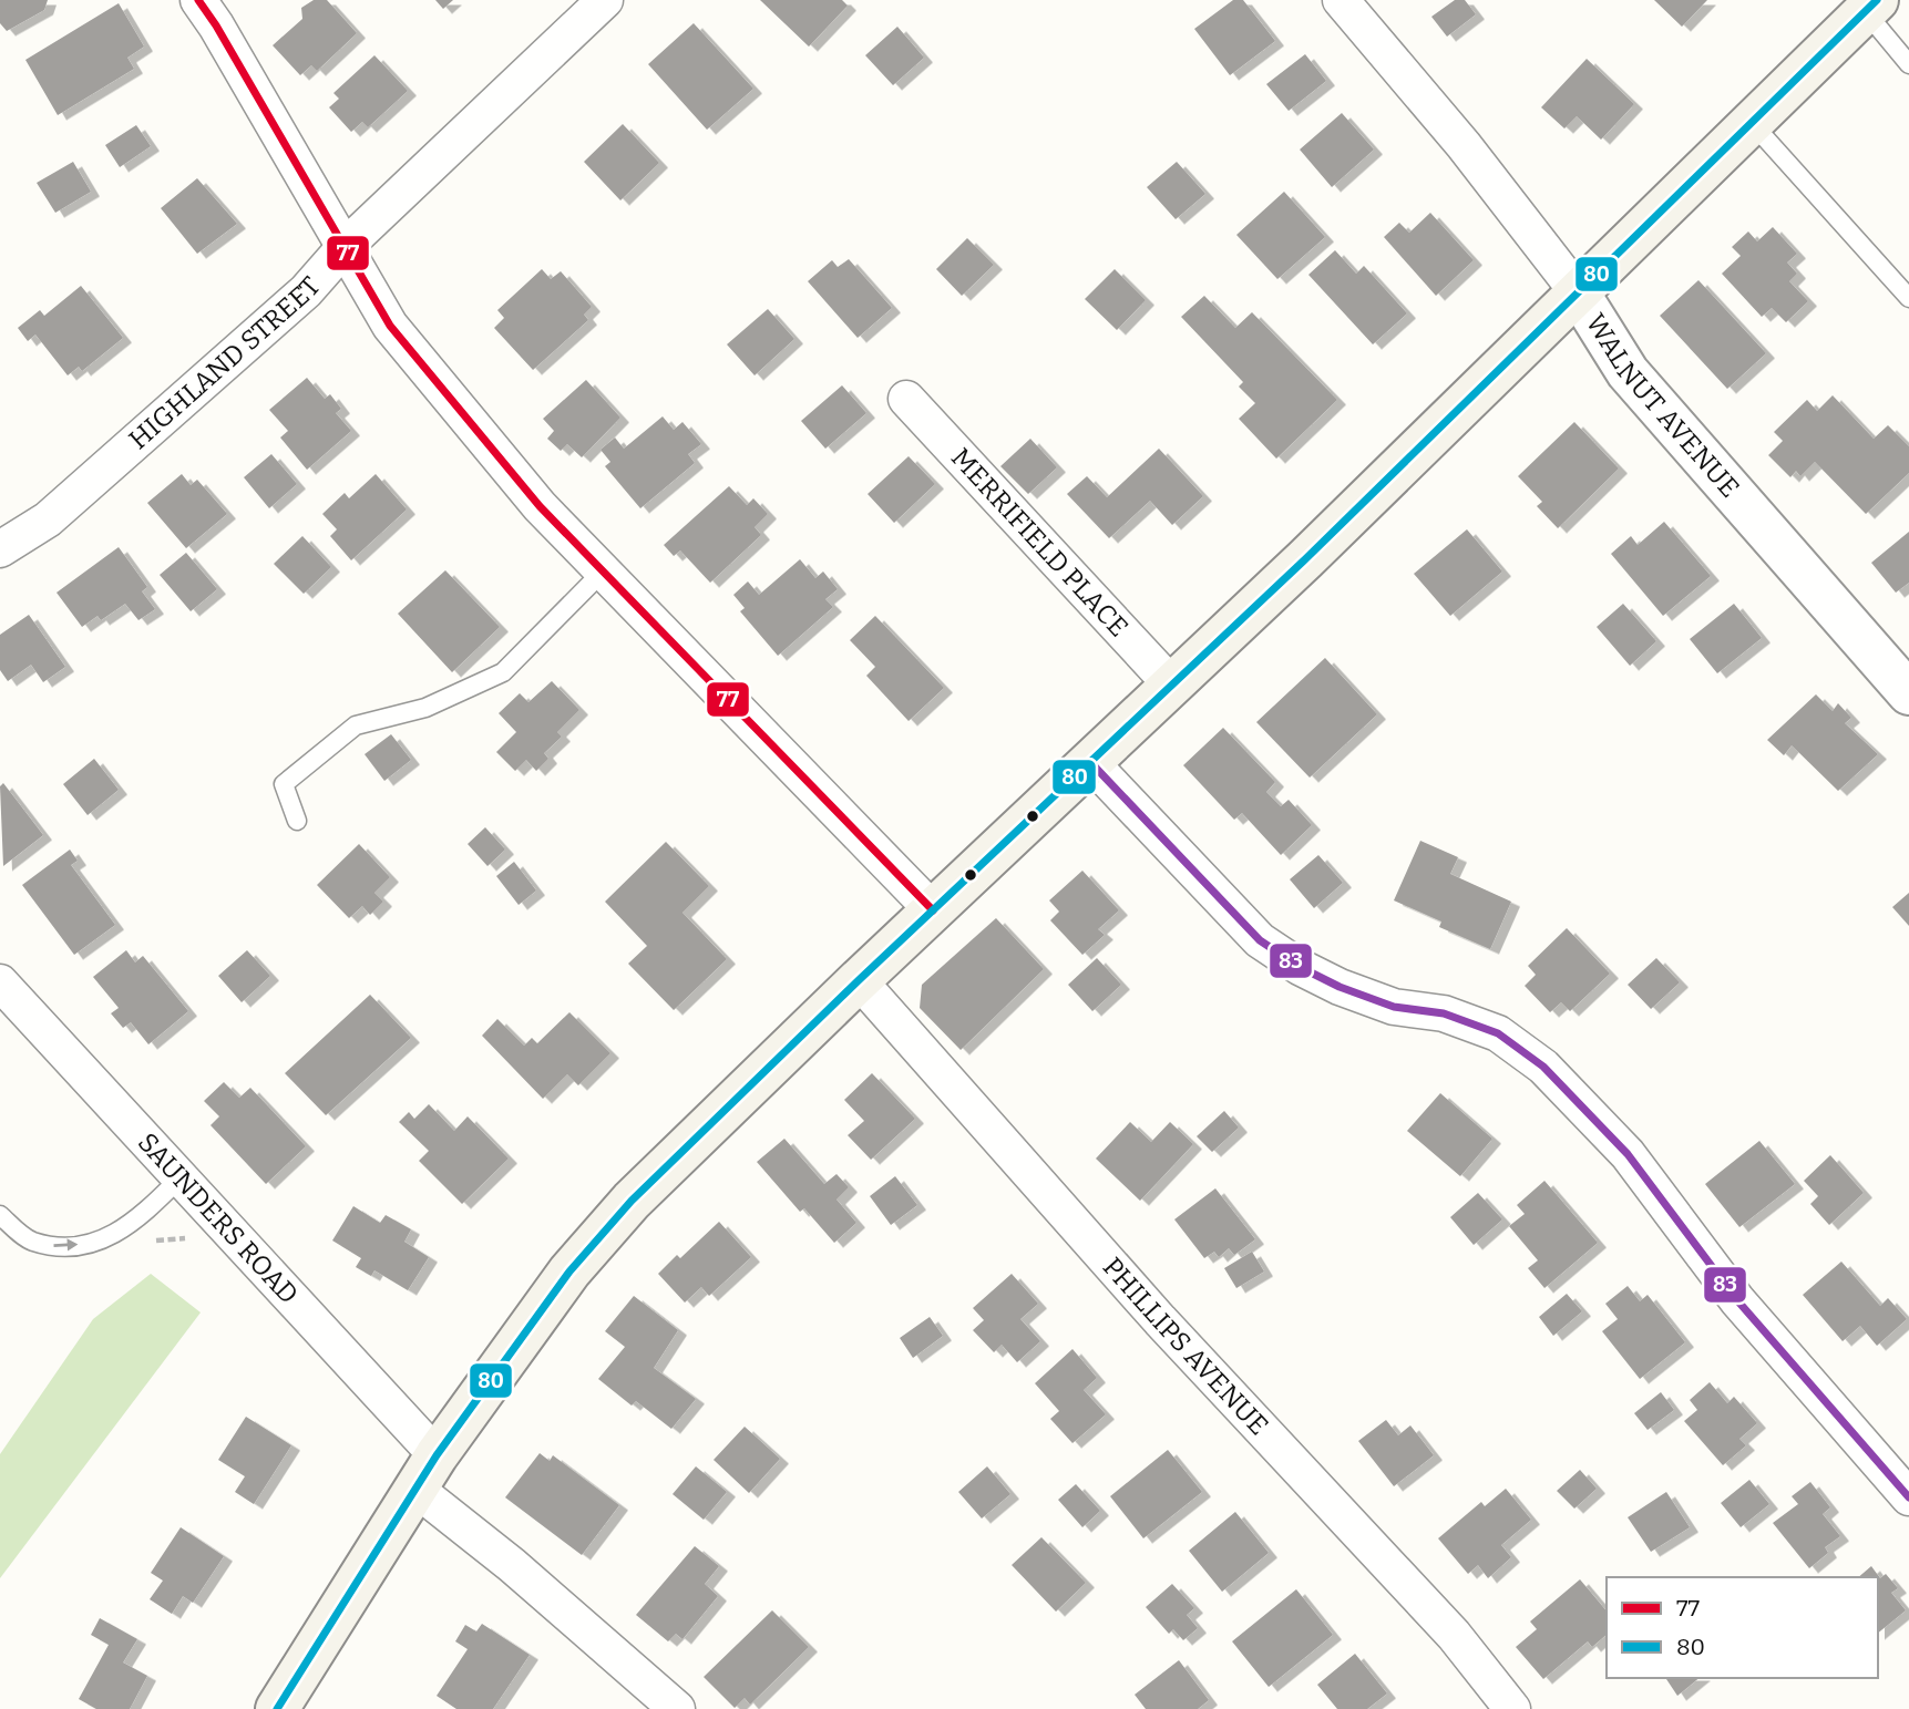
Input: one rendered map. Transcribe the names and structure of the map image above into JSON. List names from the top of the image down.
{
  "streets": {
    "street": [
      "HIGHLAND STREET",
      "WALNUT AVENUE",
      "MERRIFIELD PLACE",
      "SAUNDERS ROAD",
      "PHILLIPS AVENUE"
    ]
  },
  "lines": ["transit line 77", "transit line 80", "transit line 83"],
  "legend": ["77", "80"]
}
